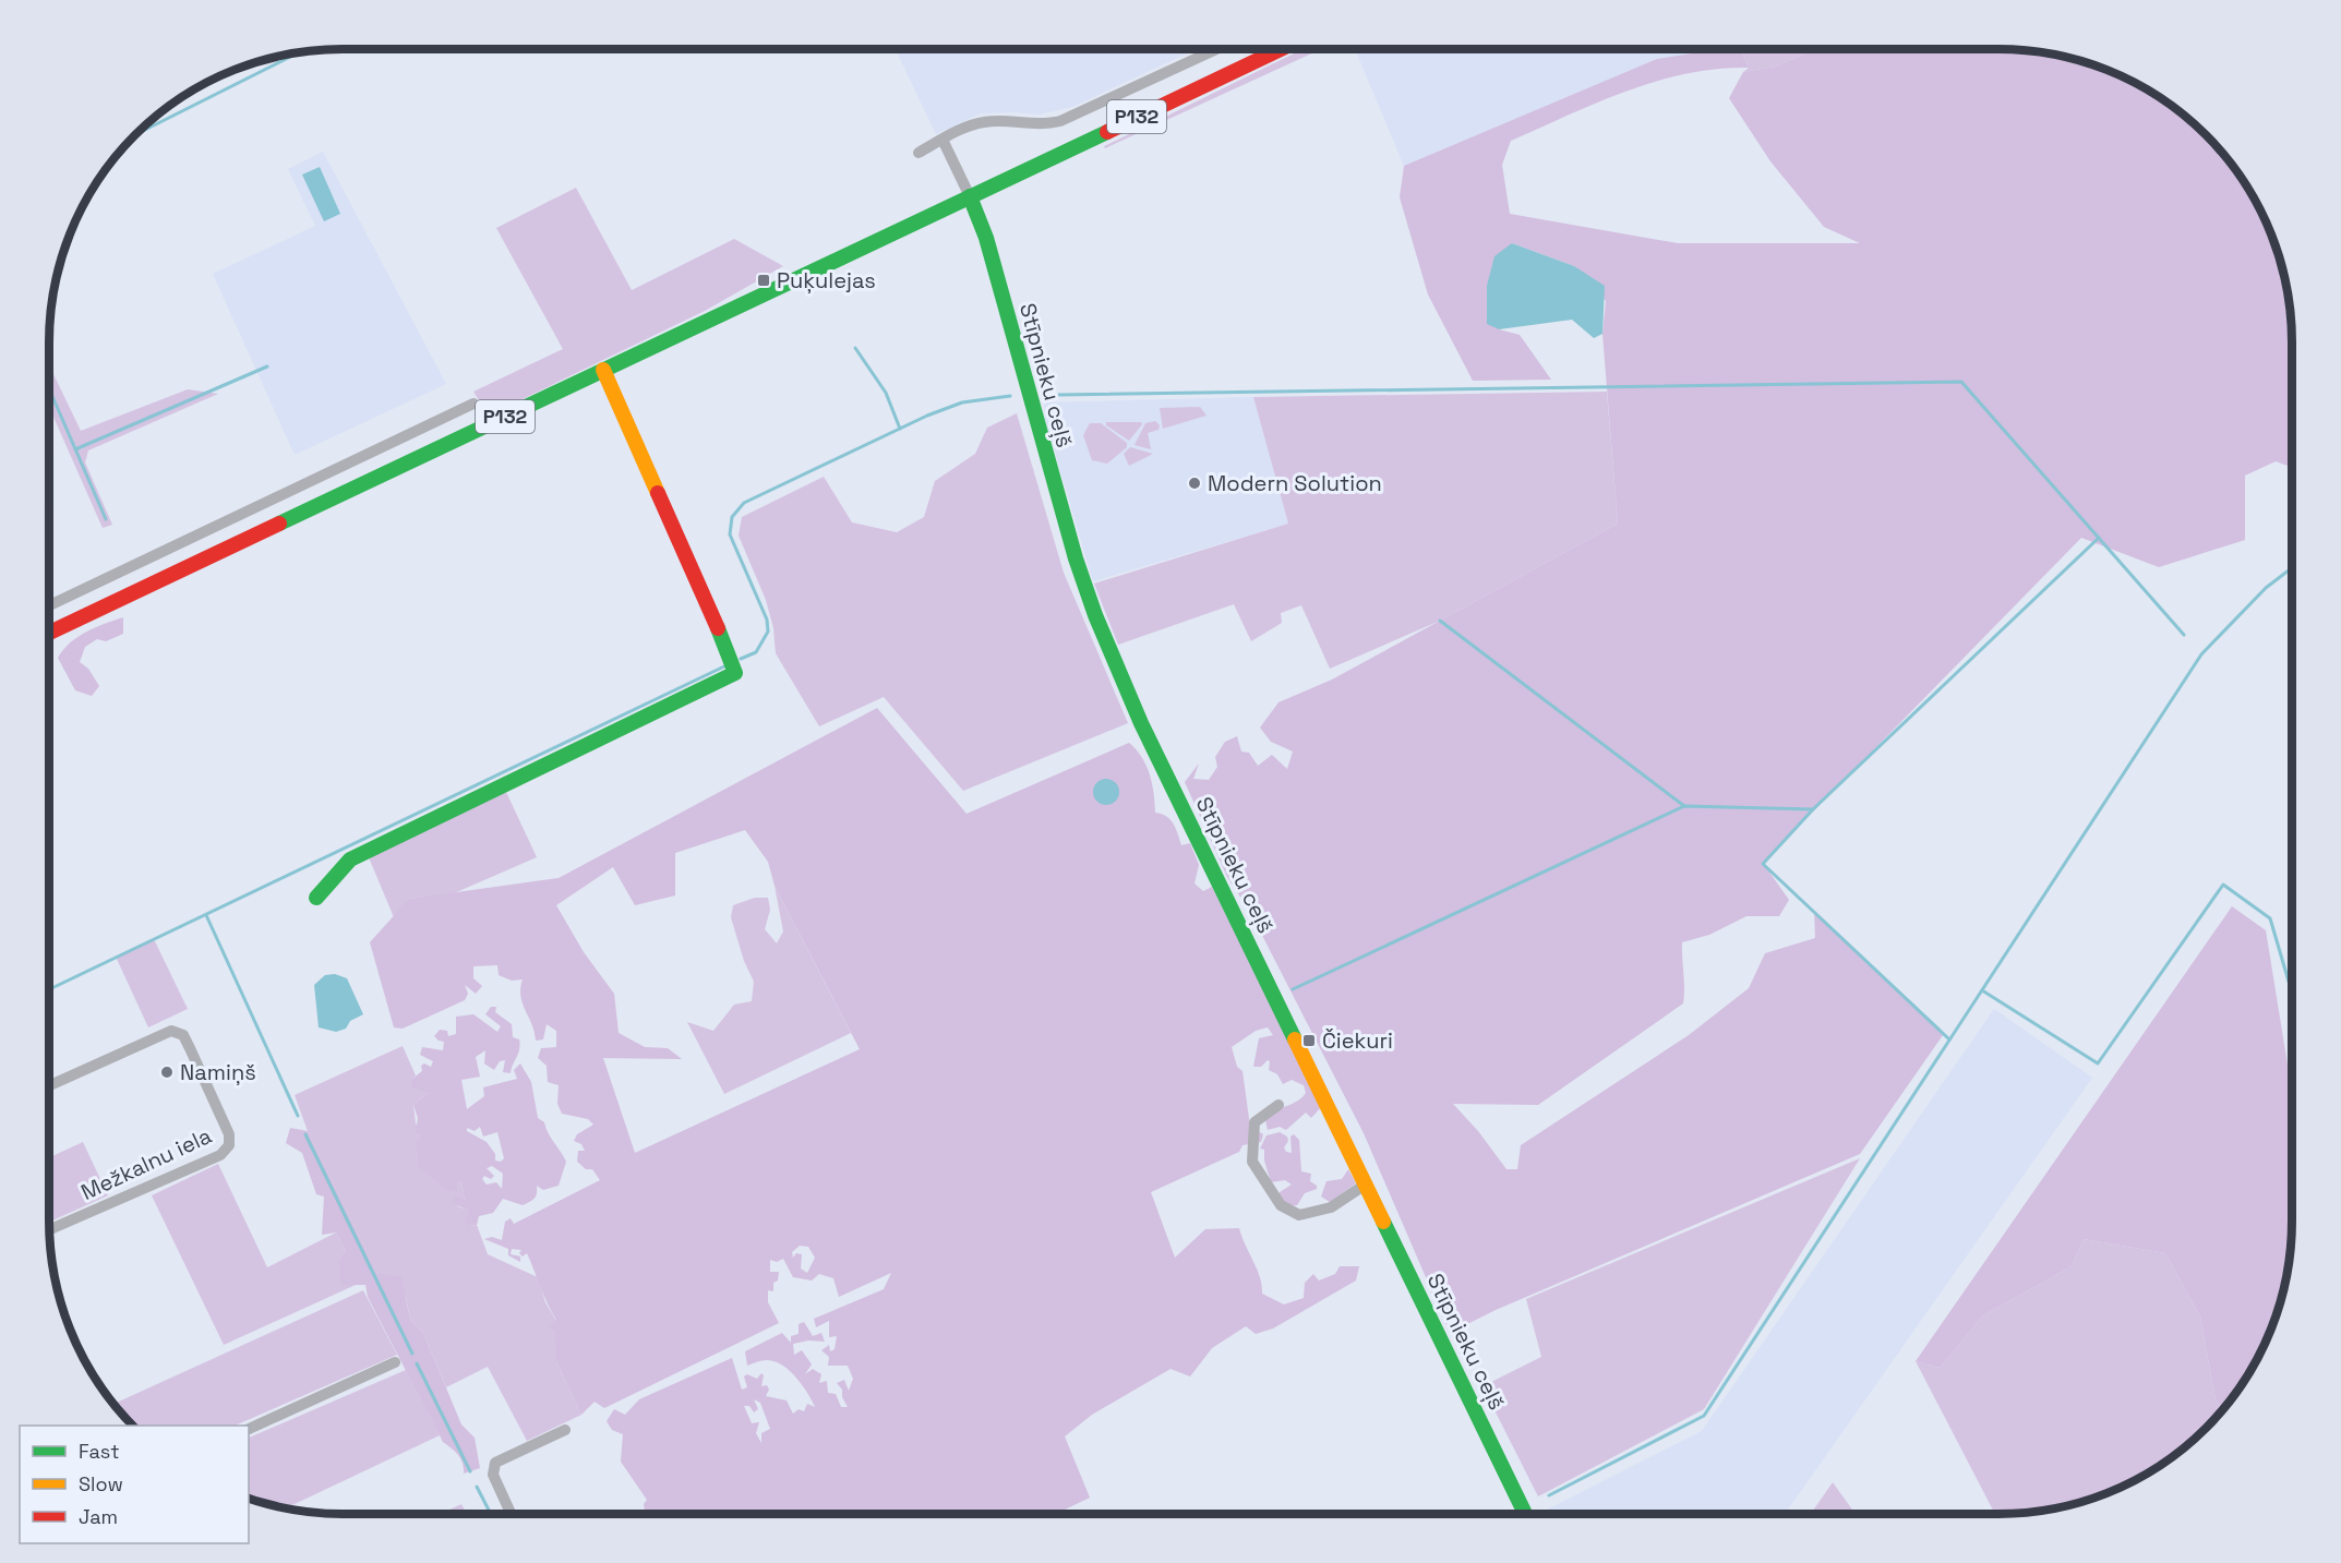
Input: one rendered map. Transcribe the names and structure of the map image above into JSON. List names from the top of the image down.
{
  "streets": {
    "main road": ["P132", "Stīpnieku ceļš"],
    "street": ["Mežkalnu iela"]
  },
  "crossings": [
    ["P132", "Stīpnieku ceļš"]
  ],
  "places": {
    "transit": ["Puķulejas", "Čiekuri"],
    "other": ["Modern Solution", "Namiņš"]
  },
  "legend": ["Fast", "Slow", "Jam"]
}
